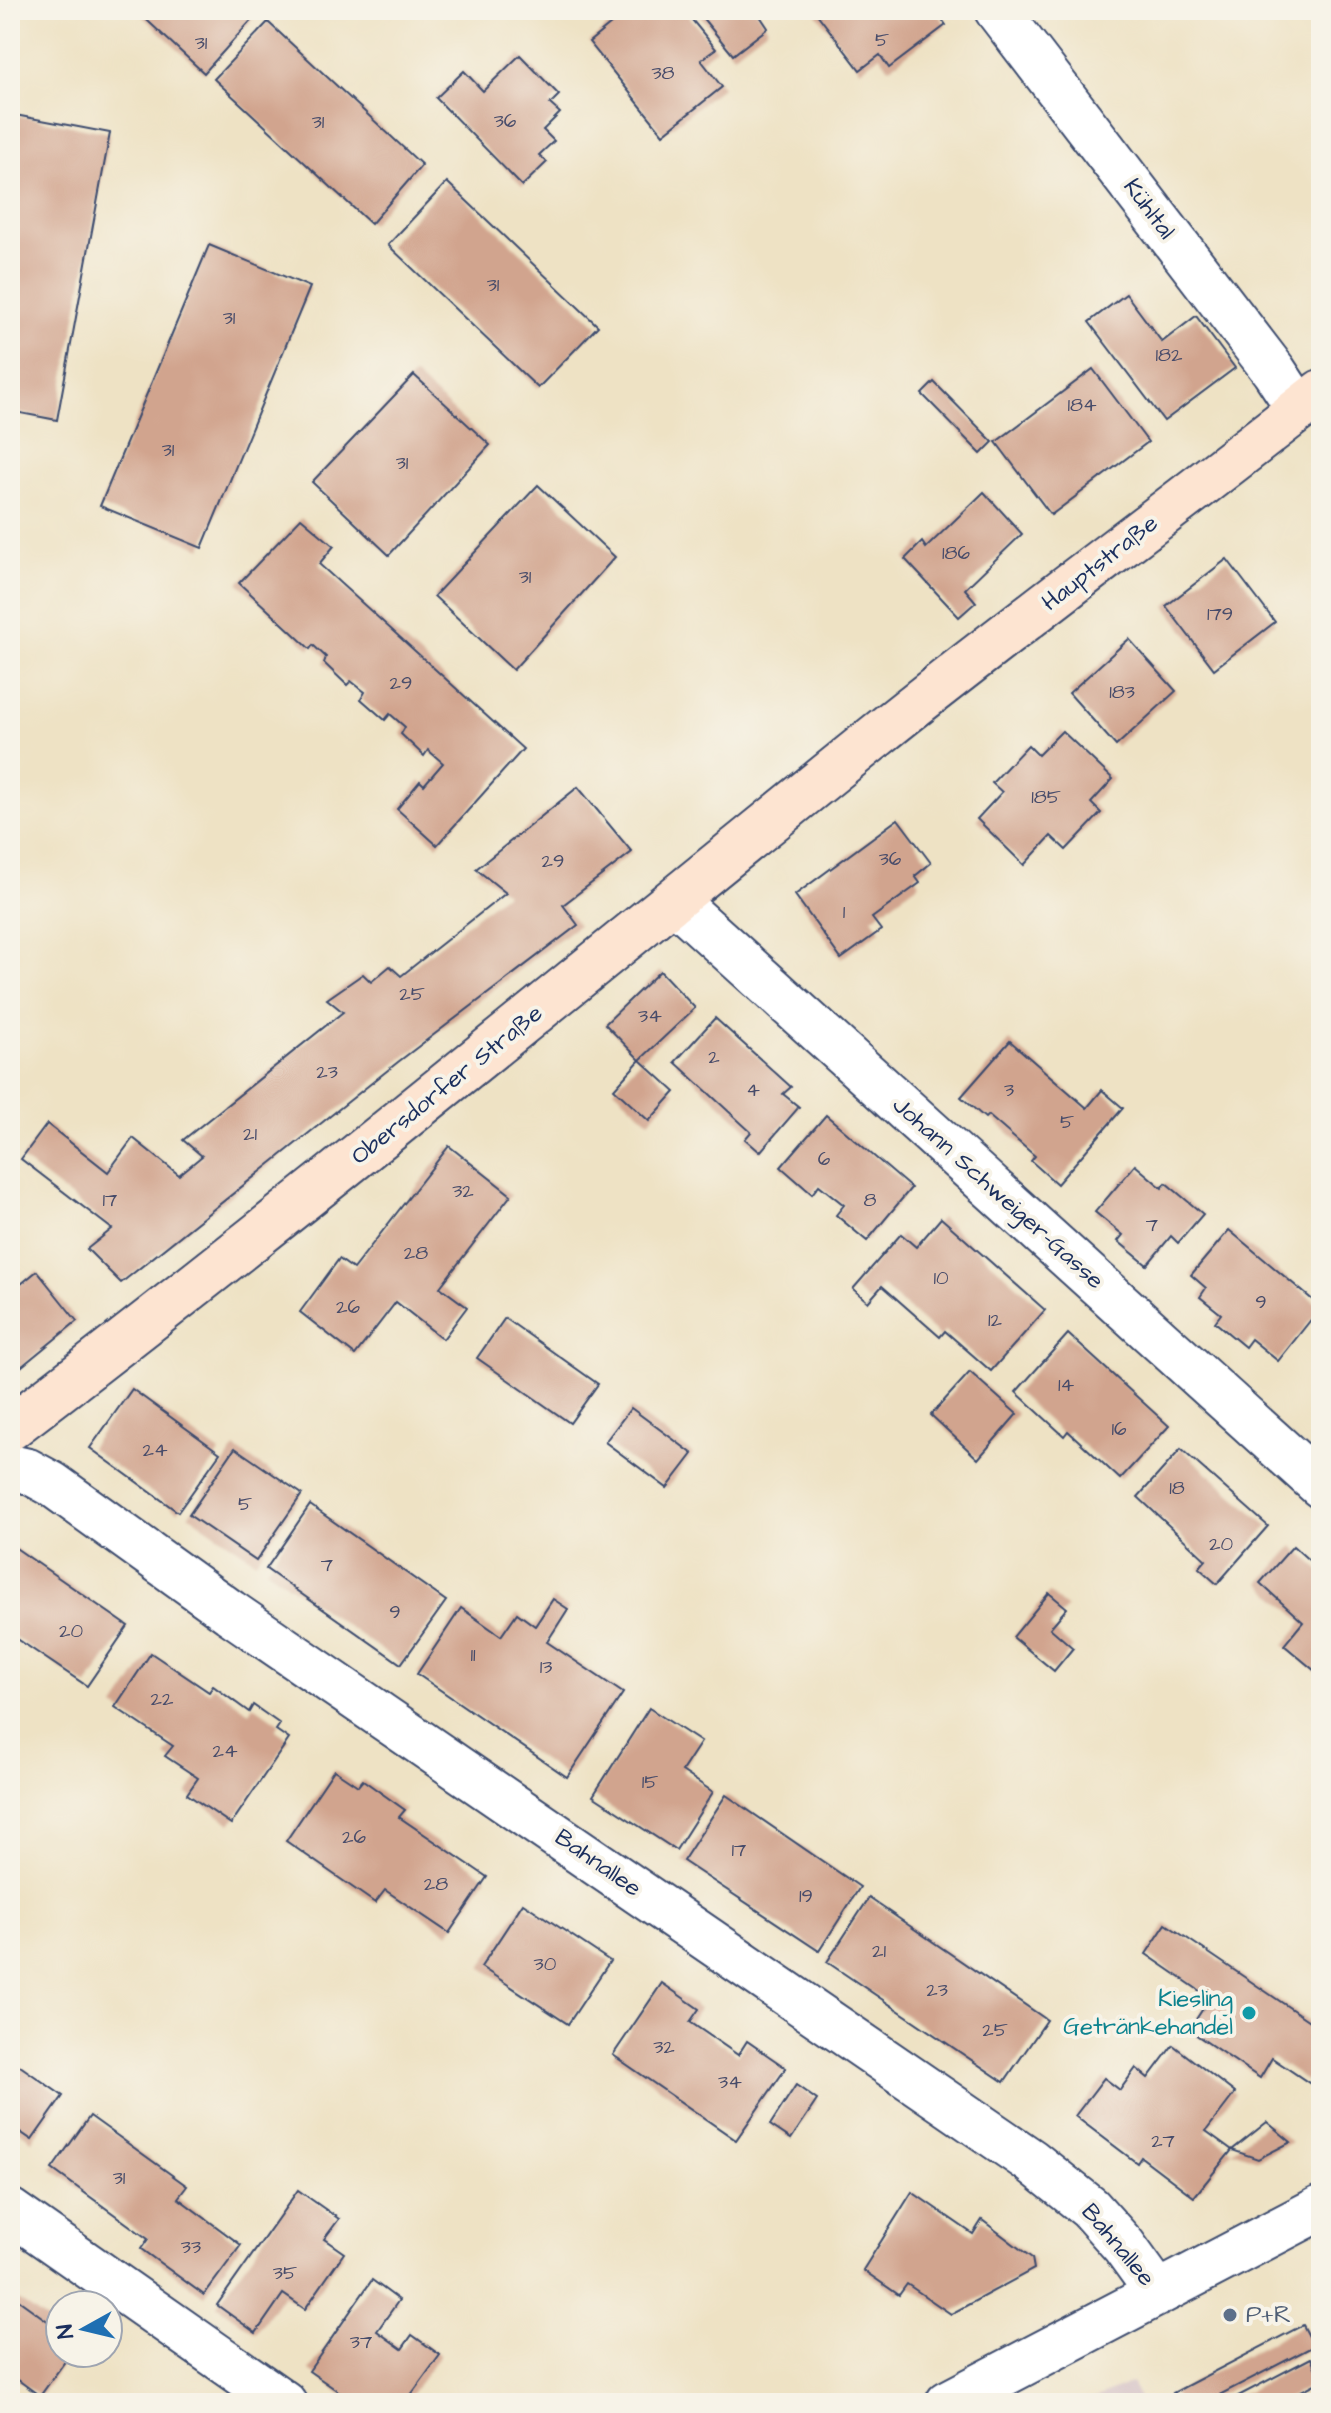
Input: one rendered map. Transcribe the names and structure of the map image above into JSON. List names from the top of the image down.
{
  "streets": {
    "main road": ["Hauptstraße", "Obersdorfer Straße"],
    "street": ["Kühltal", "Johann Schweiger-Gasse", "Bahnallee"]
  },
  "crossings": [
    ["Kühltal", "Hauptstraße"],
    ["Hauptstraße", "Obersdorfer Straße"],
    ["Obersdorfer Straße", "Johann Schweiger-Gasse"]
  ],
  "places": ["Kiesling Getränkehandel", "P+R"],
  "house_numbers": [
    "5",
    "31",
    "38",
    "36",
    "31",
    "31",
    "31",
    "182",
    "184",
    "31",
    "31",
    "186",
    "31",
    "179",
    "29",
    "183",
    "185",
    "36",
    "29",
    "1",
    "25",
    "34",
    "2",
    "23",
    "4",
    "3",
    "5",
    "21",
    "6",
    "32",
    "17",
    "8",
    "7",
    "28",
    "10",
    "9",
    "26",
    "12",
    "14",
    "16",
    "24",
    "18",
    "5",
    "20",
    "7",
    "9",
    "20",
    "11",
    "13",
    "22",
    "24",
    "15",
    "26",
    "17",
    "28",
    "19",
    "21",
    "30",
    "23",
    "25",
    "32",
    "34",
    "27",
    "31",
    "33",
    "35",
    "37"
  ],
  "north": "left"
}
